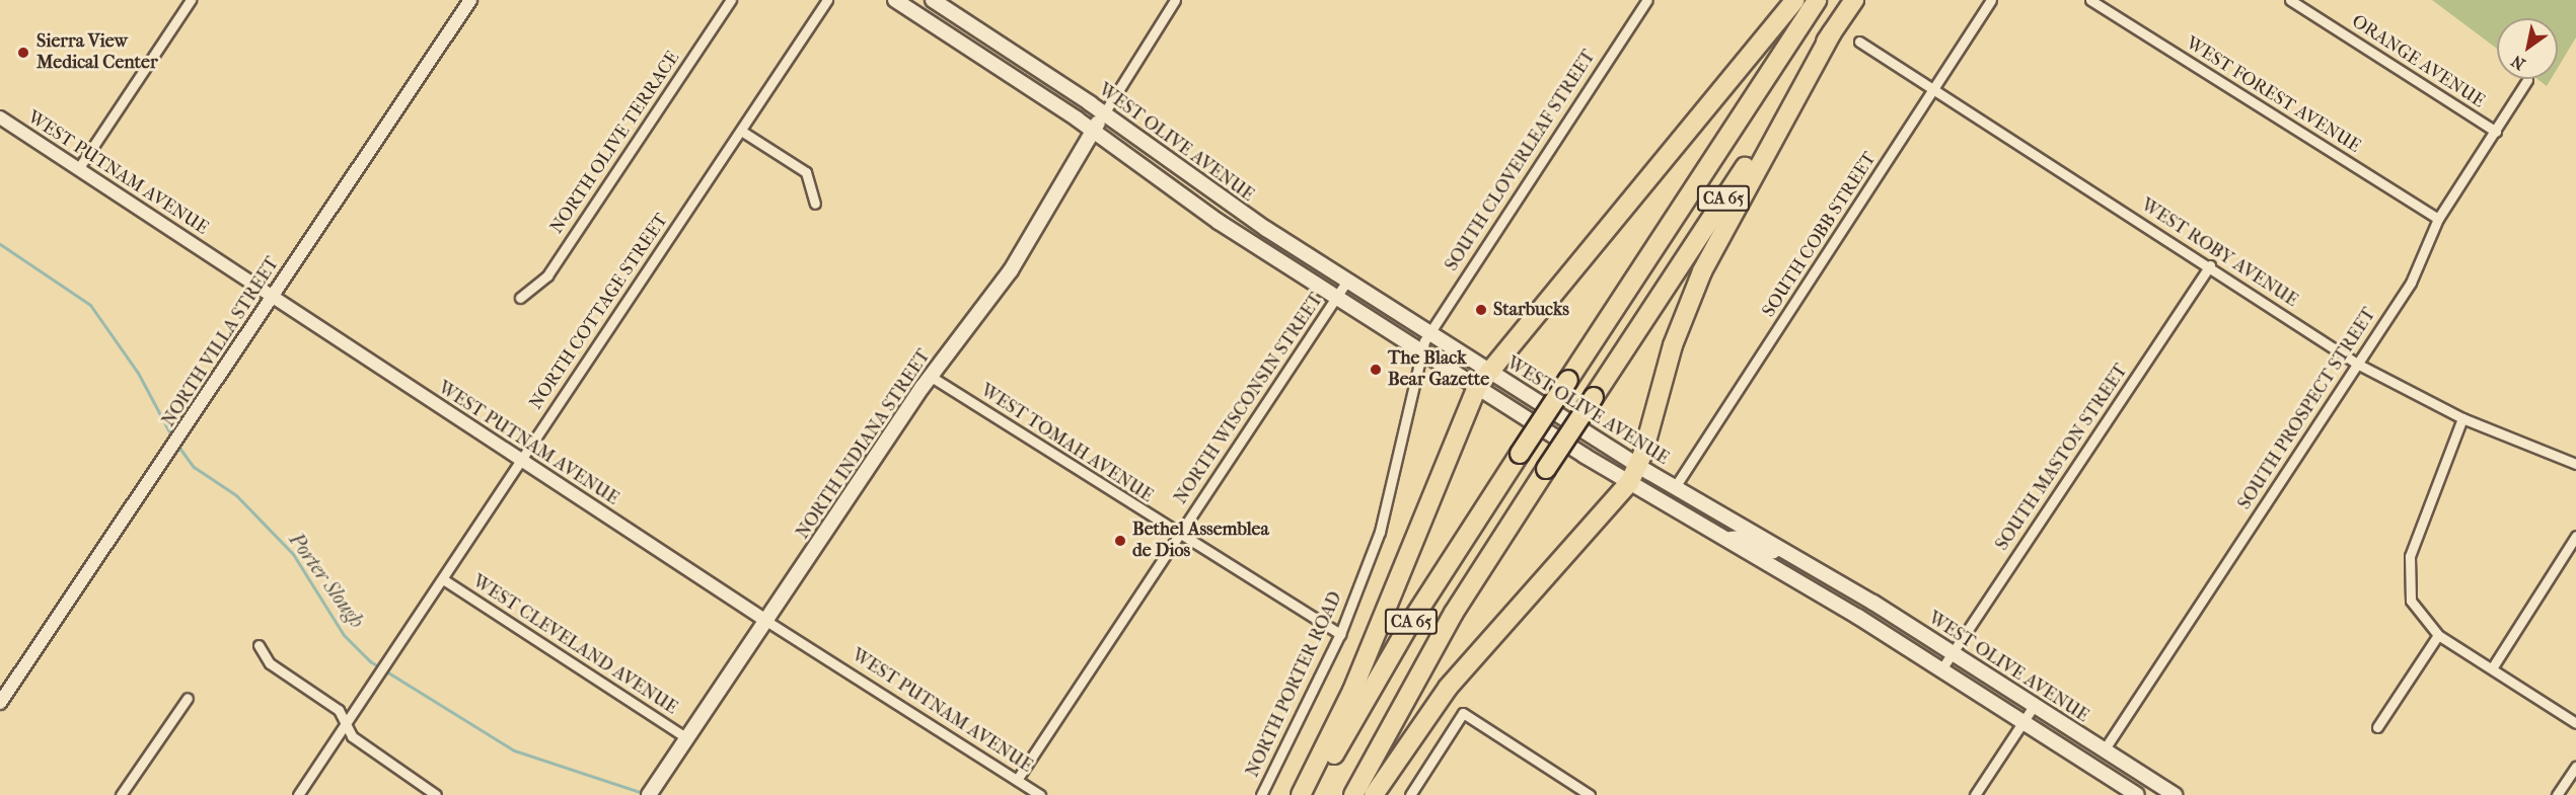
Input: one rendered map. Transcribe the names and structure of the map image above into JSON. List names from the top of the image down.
{
  "streets": {
    "highway": ["CA 65"],
    "main road": ["WEST OLIVE AVENUE", "NORTH INDIANA STREET"],
    "street": [
      "ORANGE AVENUE",
      "WEST FOREST AVENUE",
      "NORTH OLIVE TERRACE",
      "SOUTH CLOVERLEAF STREET",
      "WEST PUTNAM AVENUE",
      "SOUTH COBB STREET",
      "WEST ROBY AVENUE",
      "NORTH COTTAGE STREET",
      "NORTH VILLA STREET",
      "NORTH WISCONSIN STREET",
      "SOUTH PROSPECT STREET",
      "WEST TOMAH AVENUE",
      "SOUTH MASTON STREET",
      "WEST CLEVELAND AVENUE",
      "NORTH PORTER ROAD"
    ]
  },
  "crossings": [
    ["ORANGE AVENUE", "SOUTH PROSPECT STREET"],
    ["WEST FOREST AVENUE", "SOUTH PROSPECT STREET"],
    ["WEST OLIVE AVENUE", "SOUTH CLOVERLEAF STREET"],
    ["WEST OLIVE AVENUE", "SOUTH COBB STREET"],
    ["WEST OLIVE AVENUE", "NORTH WISCONSIN STREET"],
    ["WEST OLIVE AVENUE", "SOUTH PROSPECT STREET"],
    ["WEST OLIVE AVENUE", "NORTH INDIANA STREET"],
    ["WEST OLIVE AVENUE", "SOUTH MASTON STREET"],
    ["WEST OLIVE AVENUE", "NORTH PORTER ROAD"],
    ["SOUTH CLOVERLEAF STREET", "NORTH PORTER ROAD"],
    ["WEST PUTNAM AVENUE", "NORTH COTTAGE STREET"],
    ["WEST PUTNAM AVENUE", "NORTH VILLA STREET"],
    ["WEST PUTNAM AVENUE", "NORTH WISCONSIN STREET"],
    ["WEST PUTNAM AVENUE", "NORTH INDIANA STREET"],
    ["SOUTH COBB STREET", "WEST ROBY AVENUE"],
    ["WEST ROBY AVENUE", "SOUTH PROSPECT STREET"],
    ["WEST ROBY AVENUE", "SOUTH MASTON STREET"],
    ["NORTH COTTAGE STREET", "WEST CLEVELAND AVENUE"],
    ["NORTH WISCONSIN STREET", "WEST TOMAH AVENUE"],
    ["WEST TOMAH AVENUE", "NORTH INDIANA STREET"],
    ["WEST TOMAH AVENUE", "NORTH PORTER ROAD"],
    ["NORTH INDIANA STREET", "WEST CLEVELAND AVENUE"]
  ],
  "water": ["Porter Slough"],
  "places": [
    "Sierra View Medical Center",
    "Starbucks",
    "The Black Bear Gazette",
    "Bethel Assemblea de Dios"
  ],
  "north": "bottom left"
}
